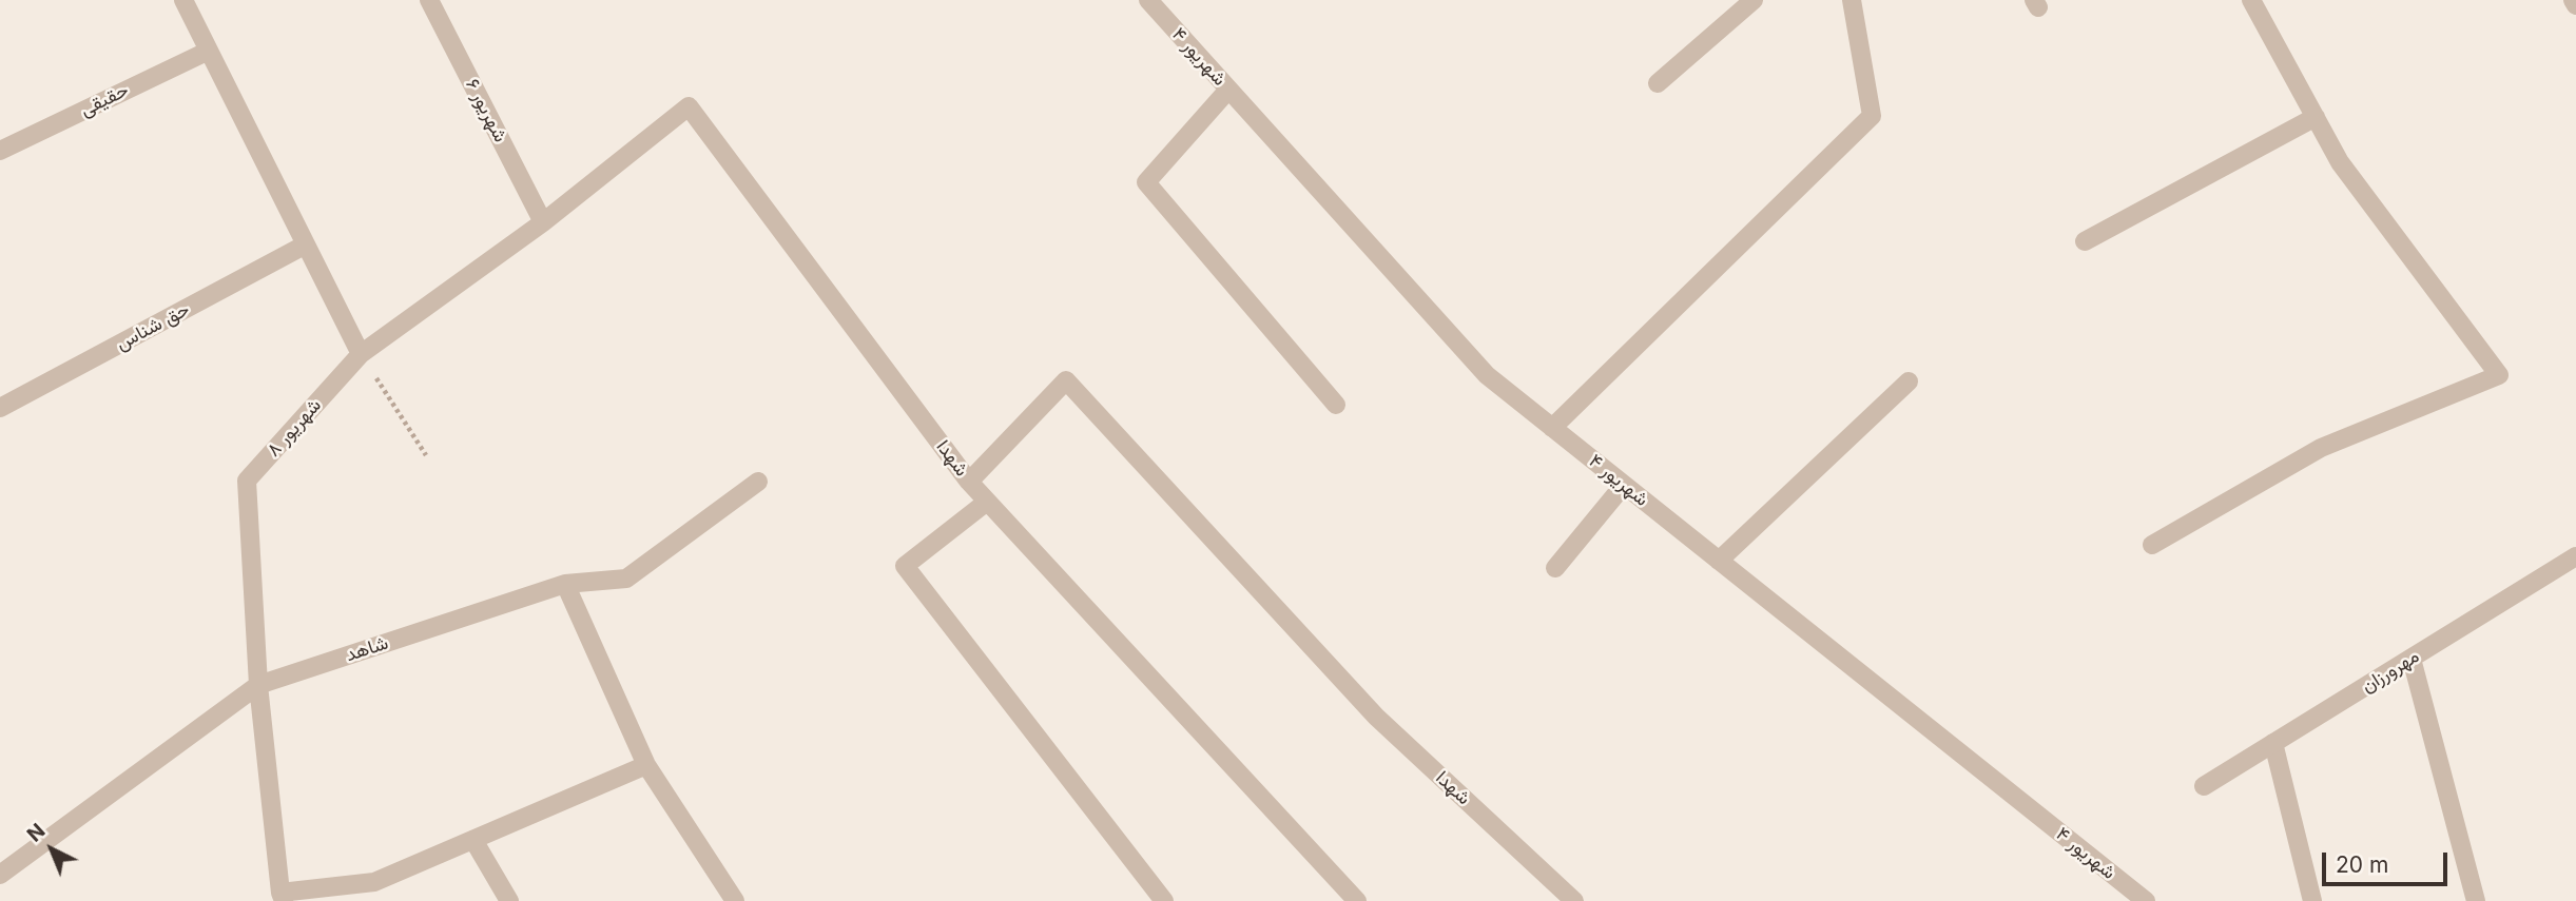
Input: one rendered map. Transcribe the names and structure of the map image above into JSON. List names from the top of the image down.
{
  "streets": {
    "street": [
      "شهریور ۴",
      "حقیقی",
      "شهریور ۶",
      "حق شناس",
      "شهریور ۸",
      "شهدا",
      "شاهد",
      "مهرورزان"
    ]
  },
  "crossings": [
    ["شهریور ۶", "شهدا"],
    ["شهریور ۸", "شهدا"],
    ["شهریور ۸", "شاهد"]
  ],
  "scale_bar": "20 m",
  "north": "top left"
}
